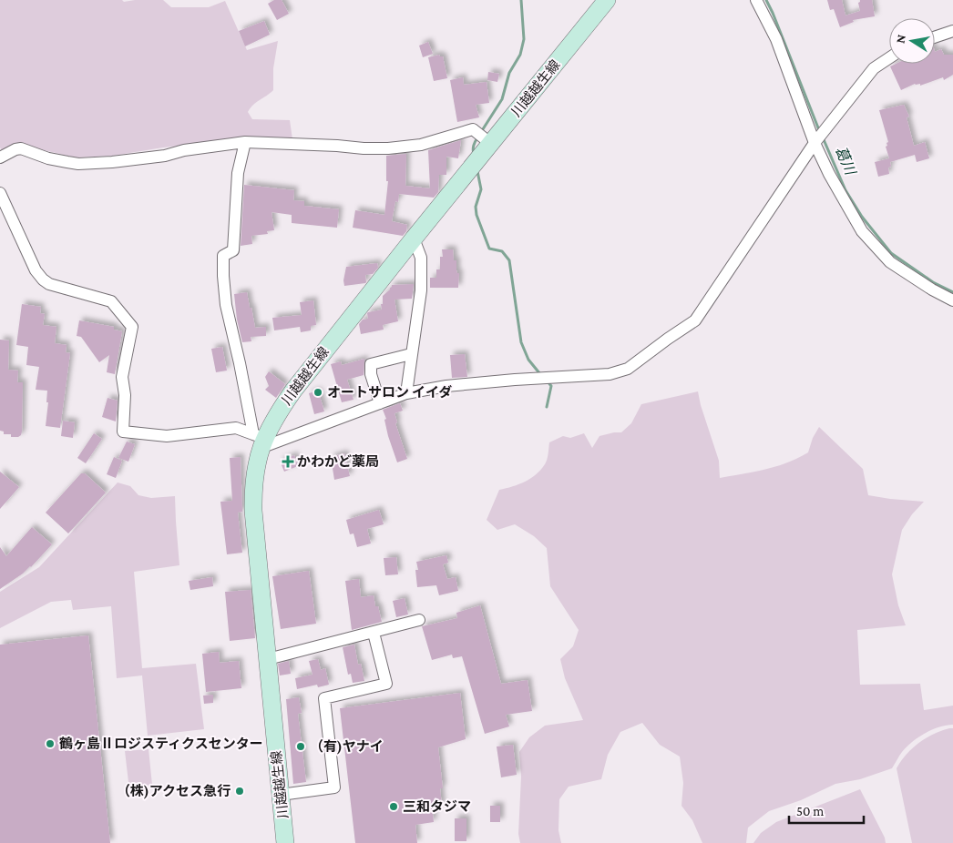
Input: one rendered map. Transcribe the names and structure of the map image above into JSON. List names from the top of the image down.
{
  "streets": {
    "main road": ["川越越生線"]
  },
  "water": ["葛川"],
  "places": {
    "other": [
      "オートサロン イイダ",
      "鶴ヶ島Ⅱロジスティクスセンター",
      "（有)ヤナイ",
      "（株)アクセス急行",
      "三和タジマ"
    ],
    "health": ["かわかど薬局"]
  },
  "scale_bar": "50 m",
  "north": "left"
}
